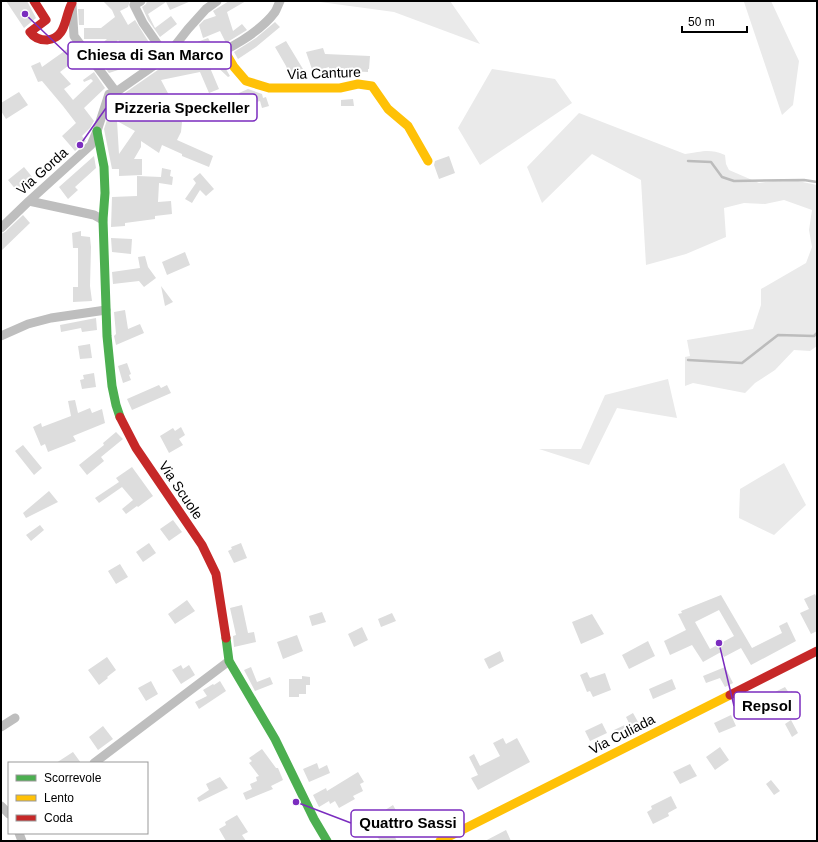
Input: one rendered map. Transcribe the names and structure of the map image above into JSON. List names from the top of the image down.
{
  "streets": {
    "street": [
      "Via Canture",
      "Via Gorda",
      "Via Scuole",
      "Via Culiada"
    ]
  },
  "crossings": [
    ["Via Gorda", "Via Scuole"]
  ],
  "places": [
    "Chiesa di San Marco",
    "Pizzeria Speckeller",
    "Repsol",
    "Quattro Sassi"
  ],
  "legend": ["Scorrevole", "Lento", "Coda"],
  "scale_bar": "50 m"
}
